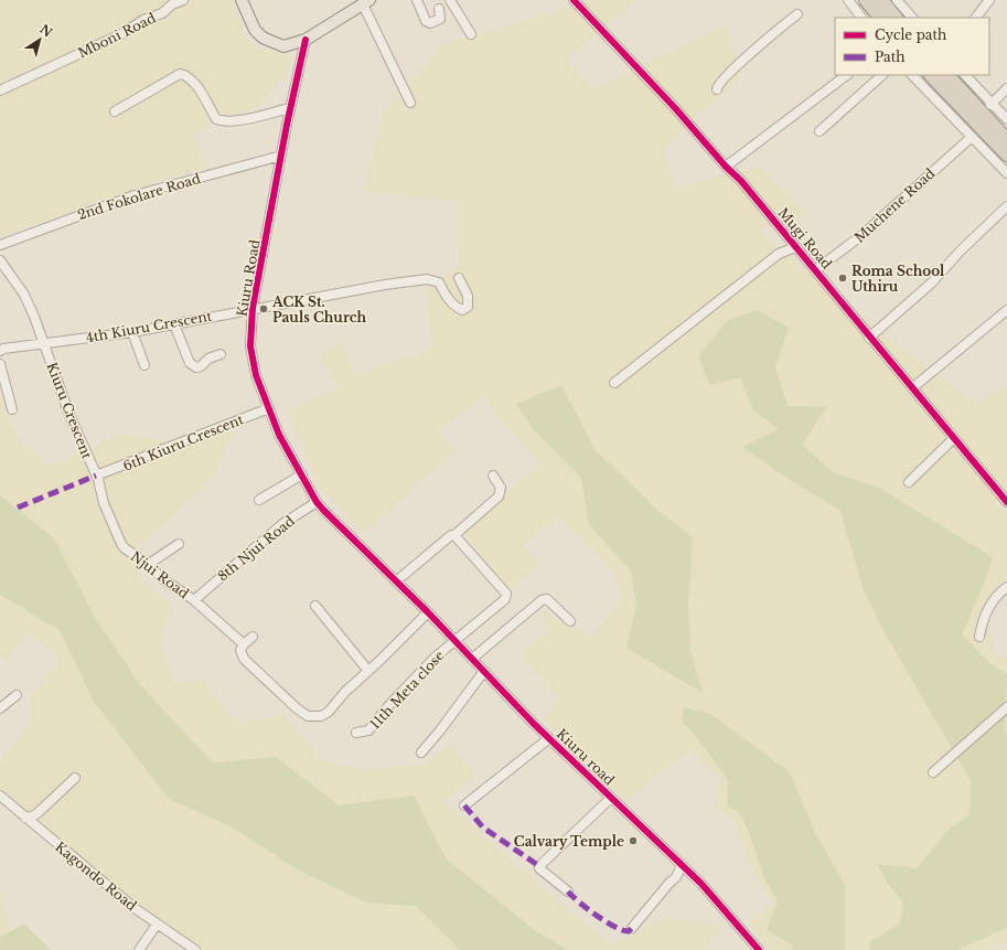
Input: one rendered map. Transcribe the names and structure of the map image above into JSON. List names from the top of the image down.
{
  "streets": {
    "street": [
      "Mboni Road",
      "2nd Fokolare Road",
      "Muchene Road",
      "Mugi Road",
      "Kiuru Road",
      "4th Kiuru Crescent",
      "Kiuru Crescent",
      "6th Kiuru Crescent",
      "8th Njui Road",
      "Njui Road",
      "11th Meta close",
      "Kiuru road",
      "Kagondo Road"
    ]
  },
  "crossings": [
    ["2nd Fokolare Road", "Kiuru Road"],
    ["Muchene Road", "Mugi Road"],
    ["Kiuru Road", "4th Kiuru Crescent"],
    ["Kiuru Road", "6th Kiuru Crescent"],
    ["Kiuru Road", "8th Njui Road"],
    ["Kiuru Road", "Kiuru road"],
    ["4th Kiuru Crescent", "Kiuru Crescent"],
    ["Kiuru Crescent", "6th Kiuru Crescent"],
    ["Kiuru Crescent", "Njui Road"],
    ["6th Kiuru Crescent", "Njui Road"],
    ["8th Njui Road", "Njui Road"],
    ["11th Meta close", "Kiuru road"]
  ],
  "places": ["Roma School Uthiru", "ACK St. Pauls Church", "Calvary Temple"],
  "legend": ["Cycle path", "Path"],
  "north": "top right"
}
